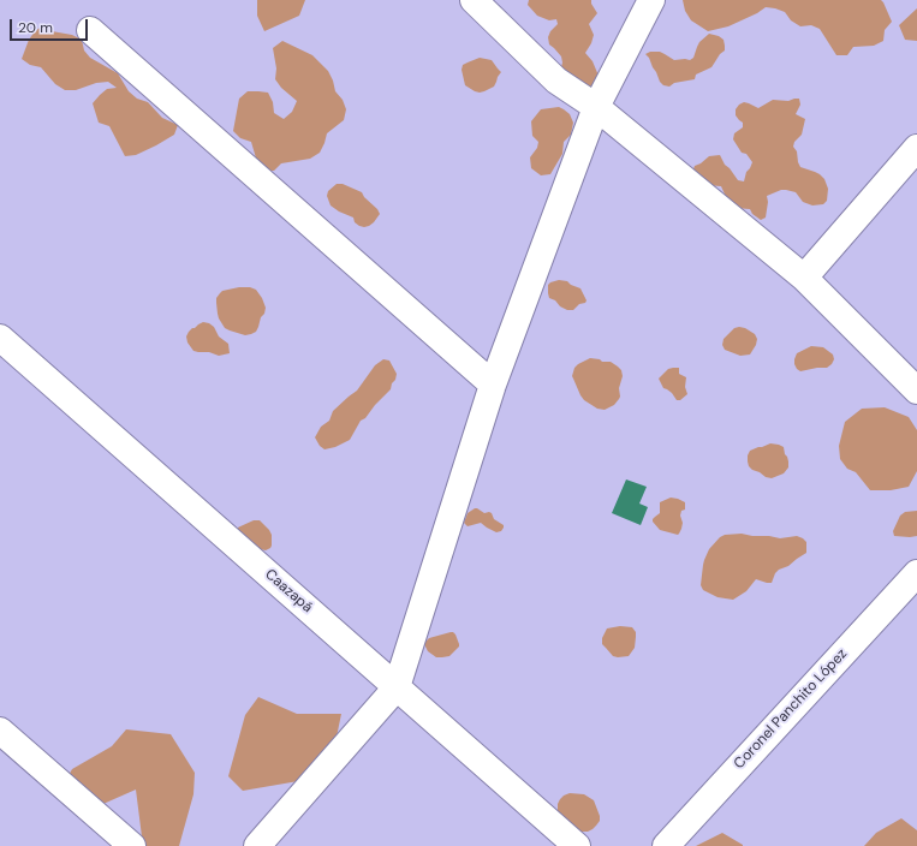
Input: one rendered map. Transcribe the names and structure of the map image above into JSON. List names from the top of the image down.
{
  "streets": {
    "street": ["Caazapá", "Coronel Panchito López"]
  },
  "scale_bar": "20 m"
}
